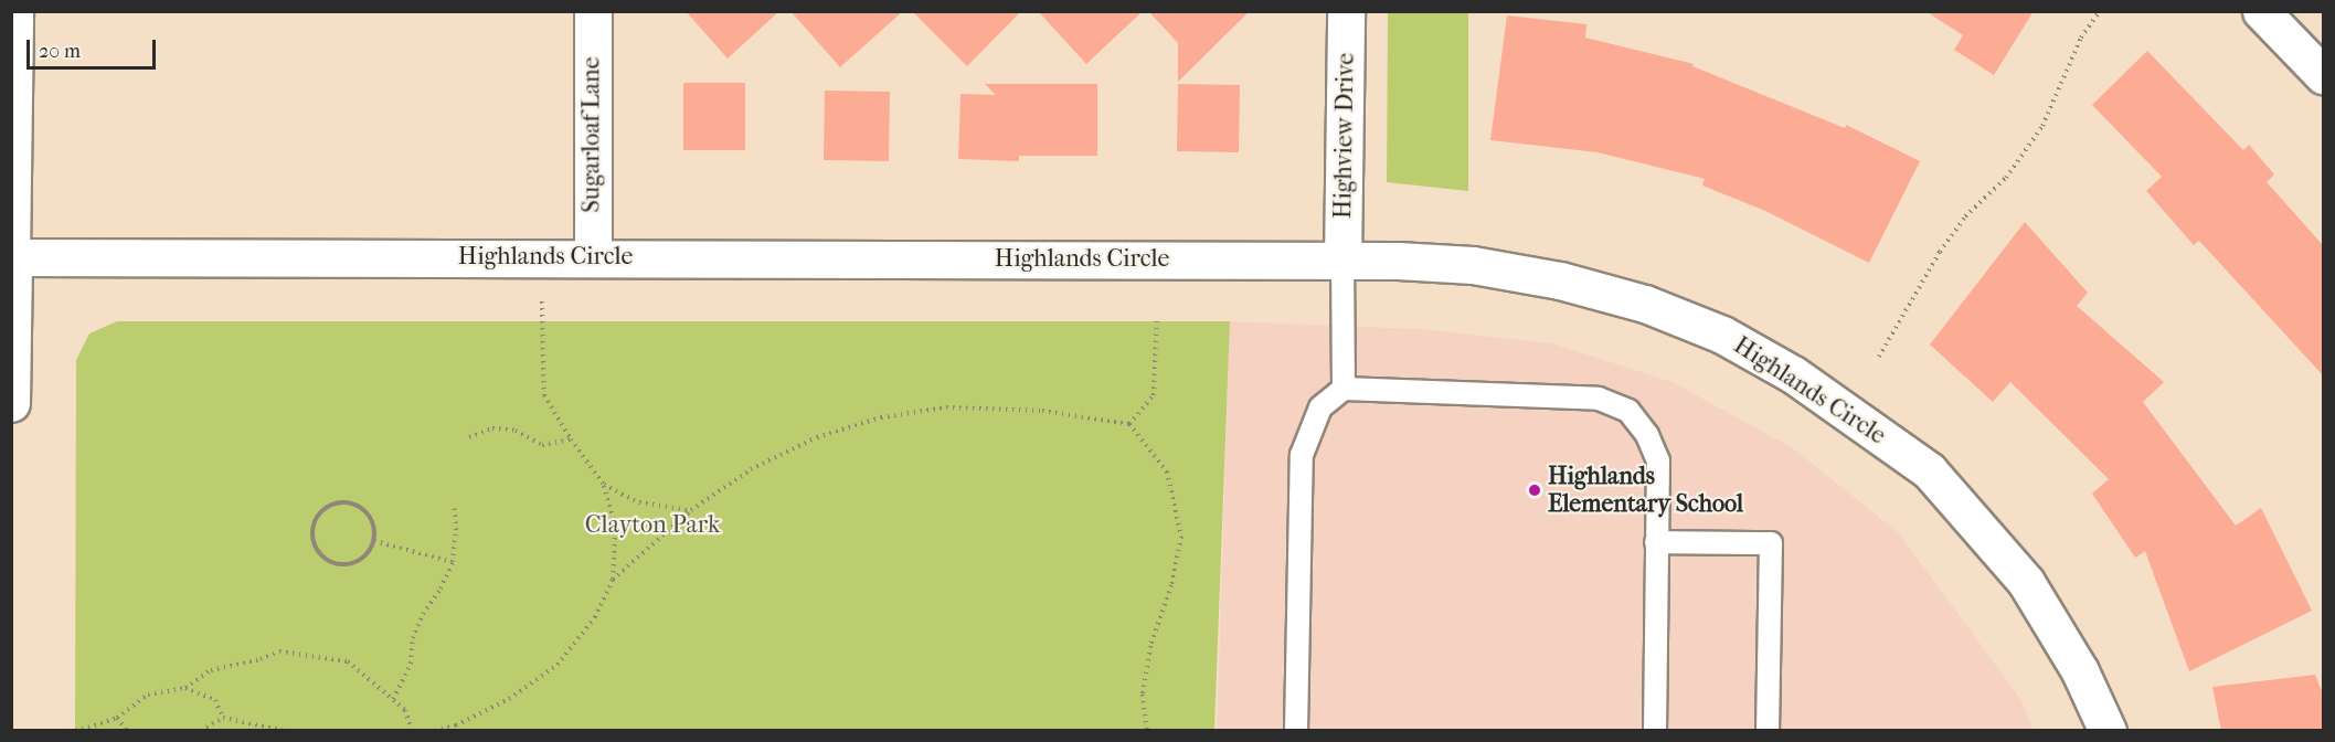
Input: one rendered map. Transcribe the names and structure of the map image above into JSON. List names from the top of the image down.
{
  "streets": {
    "street": ["Sugarloaf Lane", "Highview Drive", "Highlands Circle"]
  },
  "crossings": [
    ["Sugarloaf Lane", "Highlands Circle"],
    ["Highview Drive", "Highlands Circle"]
  ],
  "parks": ["Clayton Park"],
  "places": ["Highlands Elementary School"],
  "scale_bar": "20 m"
}
